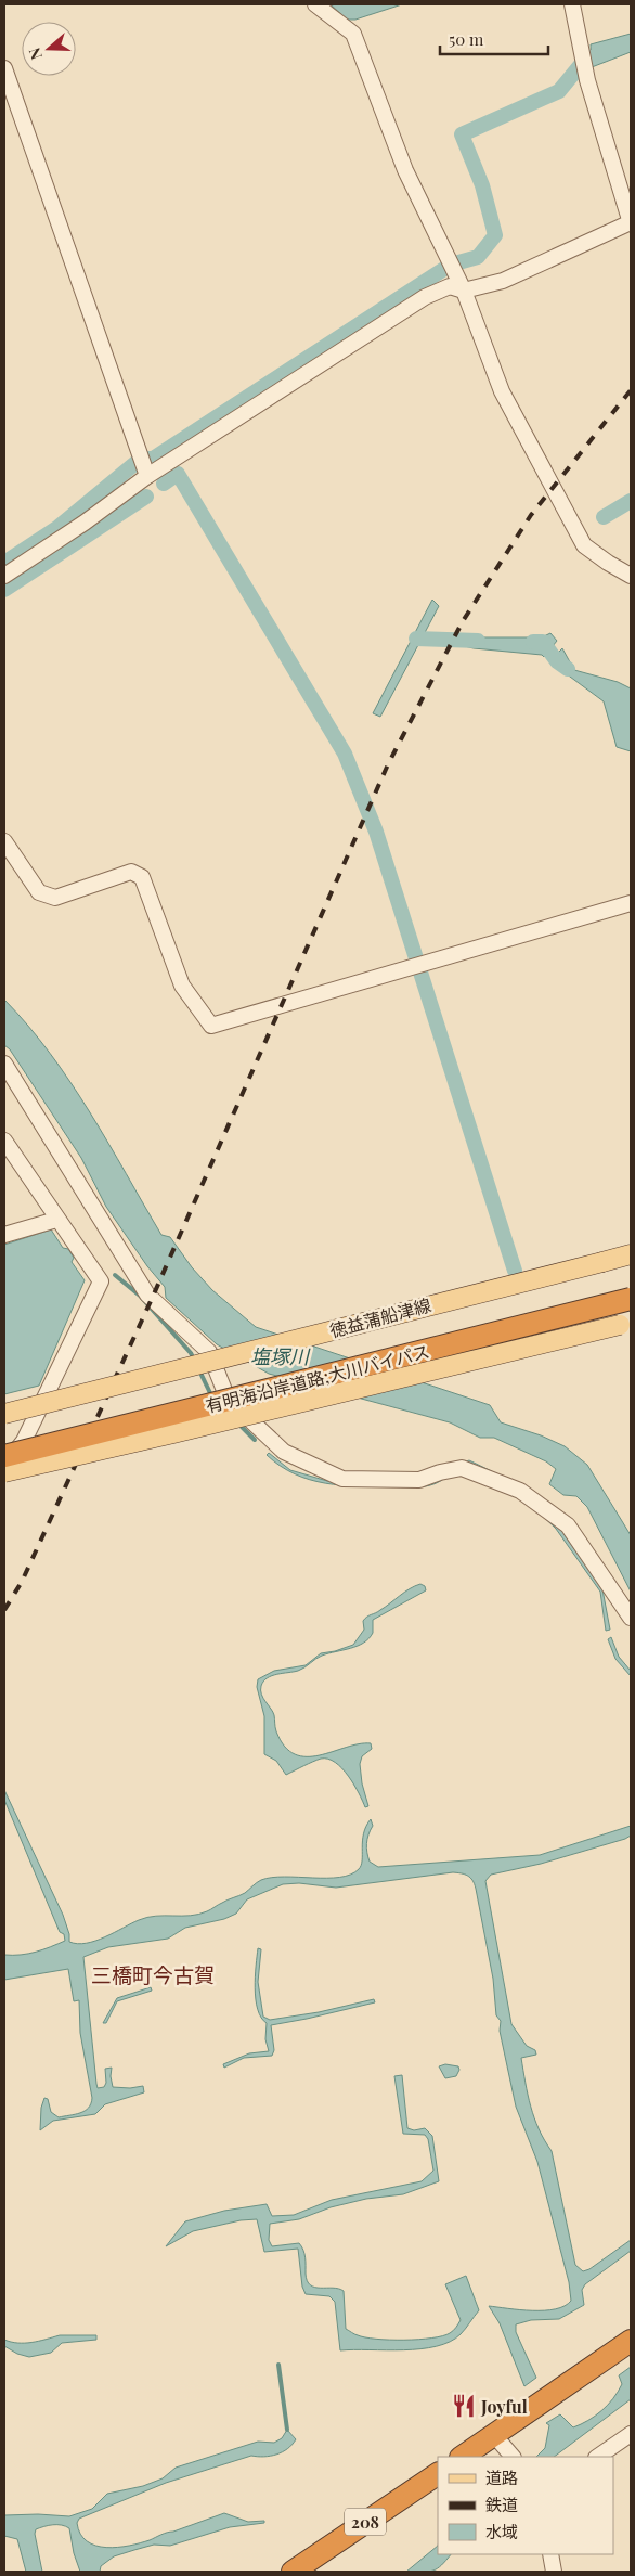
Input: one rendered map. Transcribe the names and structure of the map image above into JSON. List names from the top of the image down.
{
  "streets": {
    "highway": ["有明海沿岸道路;大川バイパス", "208"],
    "main road": ["徳益蒲船津線"]
  },
  "districts": ["三橋町今古賀"],
  "water": ["塩塚川"],
  "places": {
    "restaurant": ["Joyful"]
  },
  "legend": ["道路", "鉄道", "水域"],
  "scale_bar": "50 m",
  "north": "left"
}
